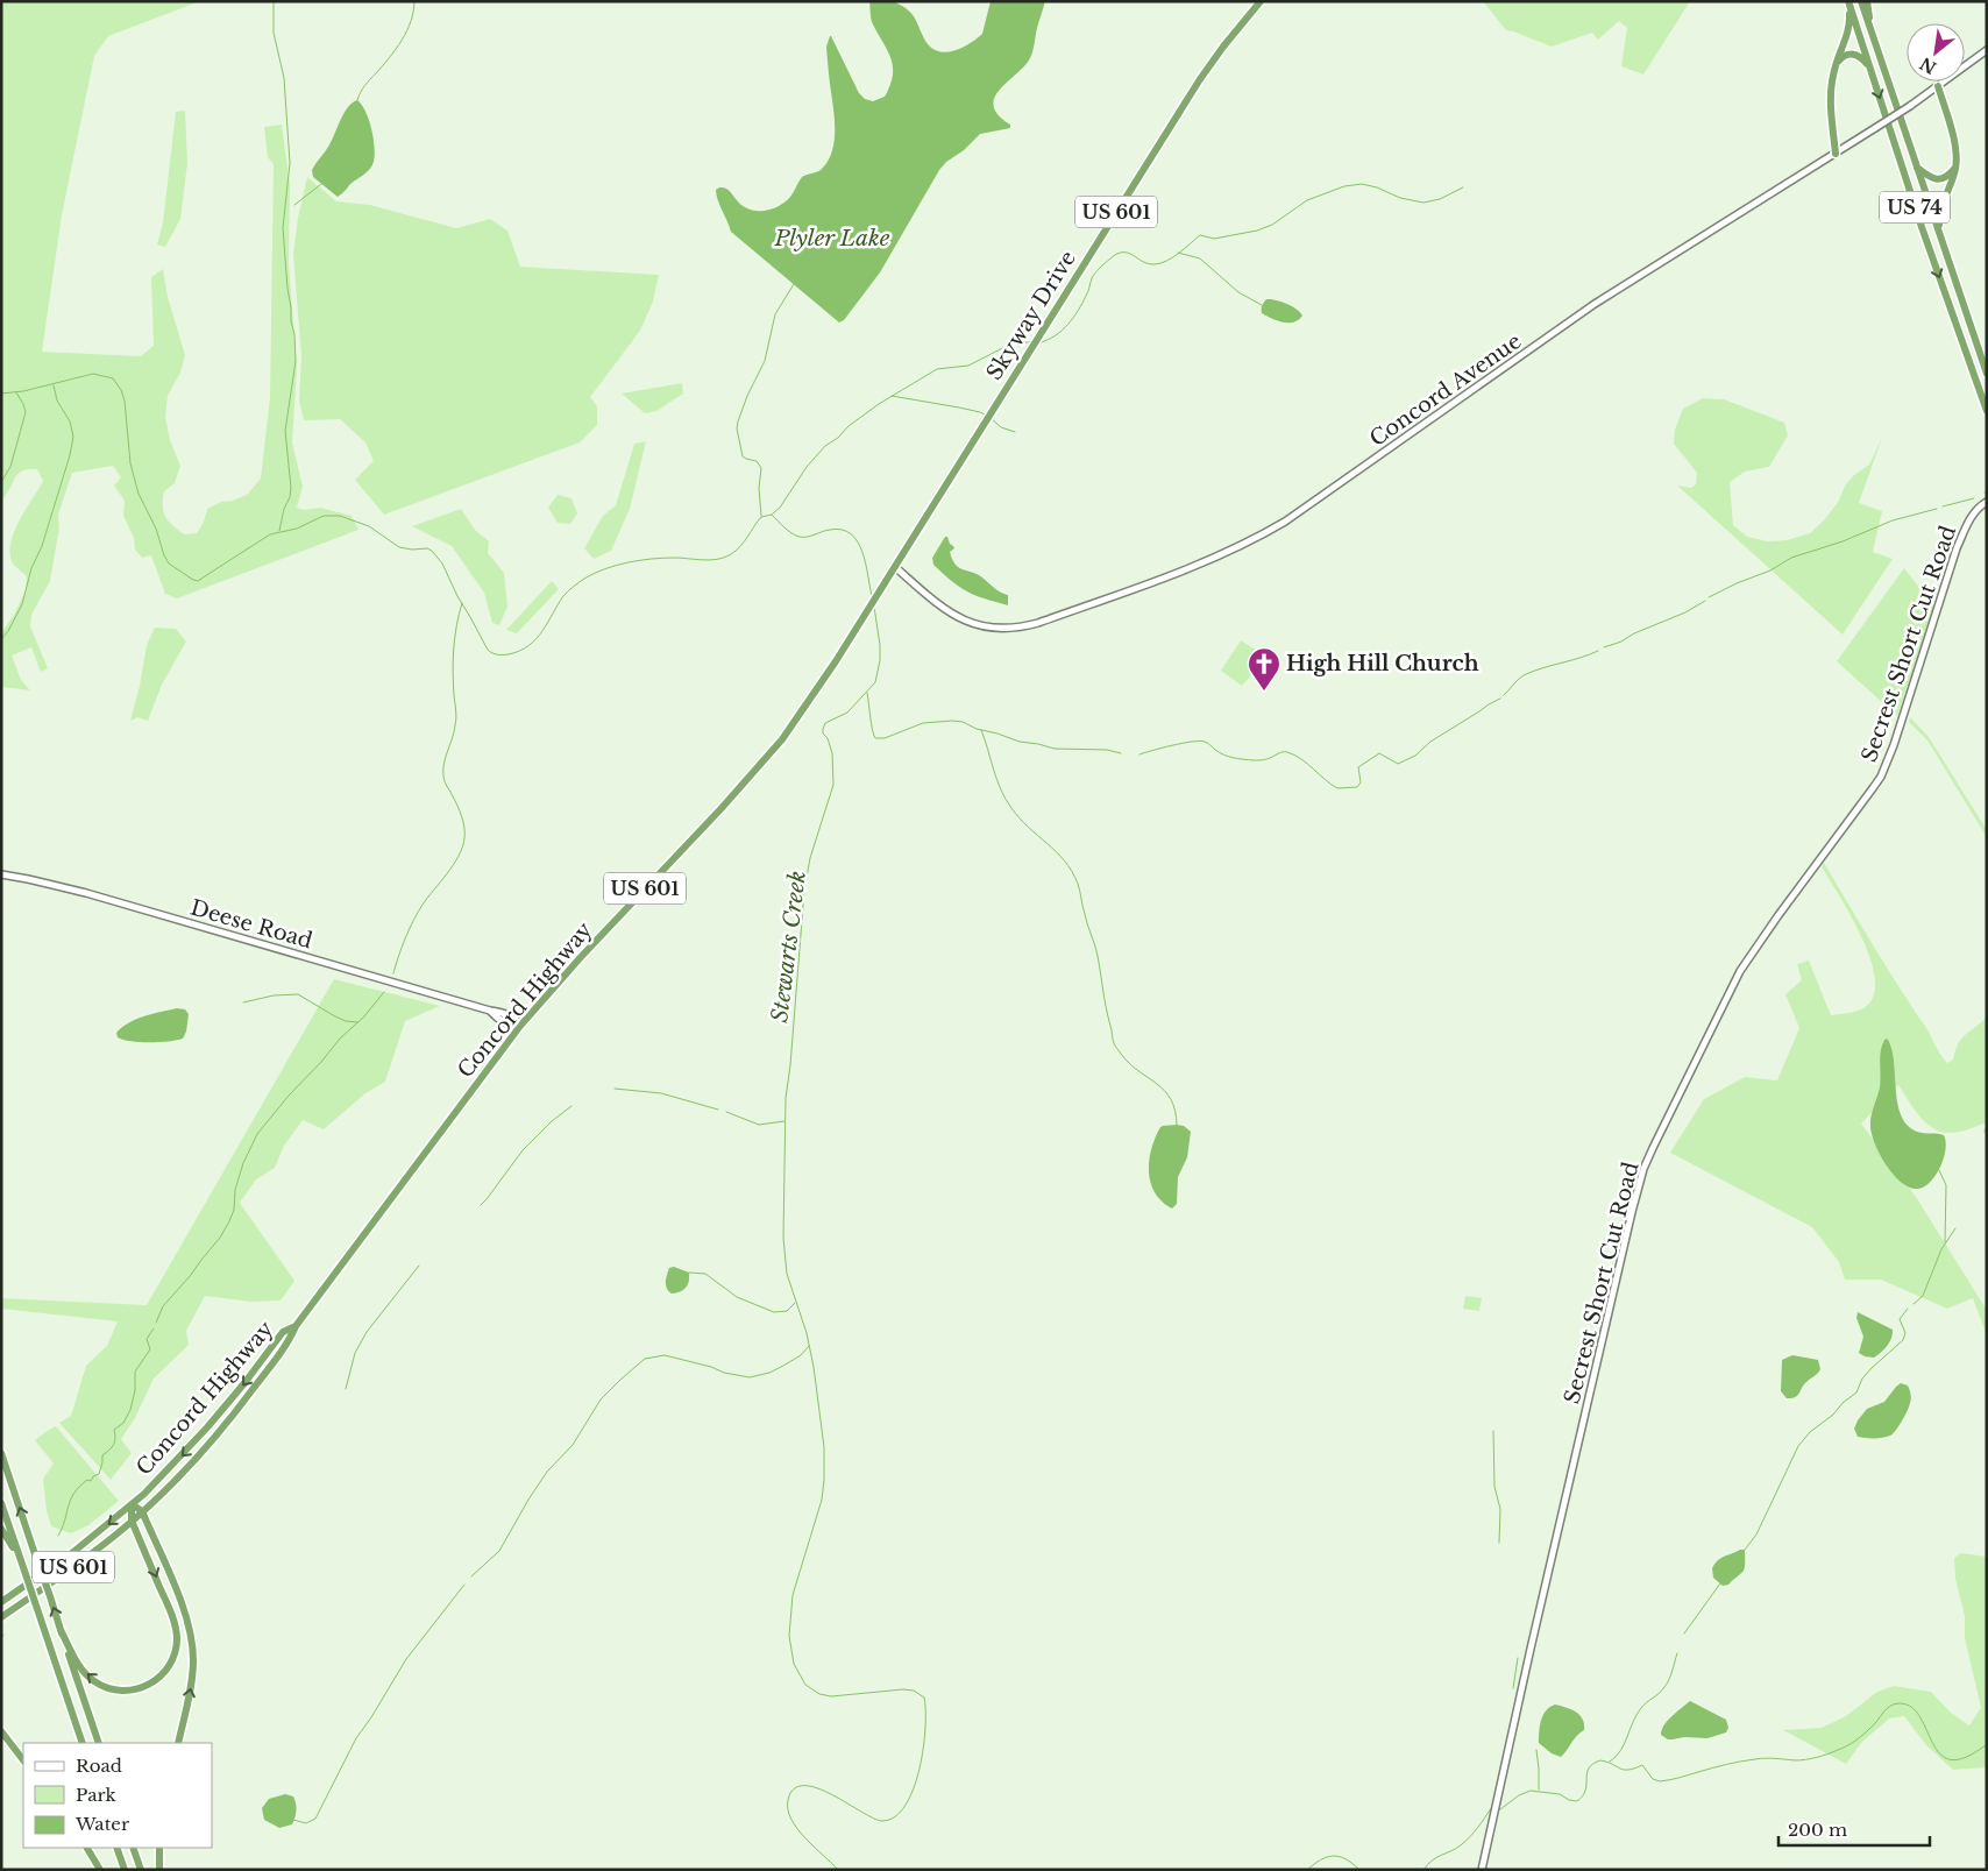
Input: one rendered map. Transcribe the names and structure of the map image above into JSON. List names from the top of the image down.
{
  "streets": {
    "highway": [
      "US 74",
      "US 601",
      "Skyway Drive",
      "Concord Highway"
    ],
    "street": ["Concord Avenue", "Secrest Short Cut Road", "Deese Road"]
  },
  "crossings": [
    ["Skyway Drive", "Concord Avenue"],
    ["Skyway Drive", "Concord Highway"],
    ["Concord Avenue", "Concord Highway"],
    ["Deese Road", "Concord Highway"]
  ],
  "water": ["Plyler Lake", "Stewarts Creek"],
  "places": {
    "church": ["High Hill Church"]
  },
  "legend": ["Road", "Park", "Water"],
  "scale_bar": "200 m",
  "north": "bottom left"
}
